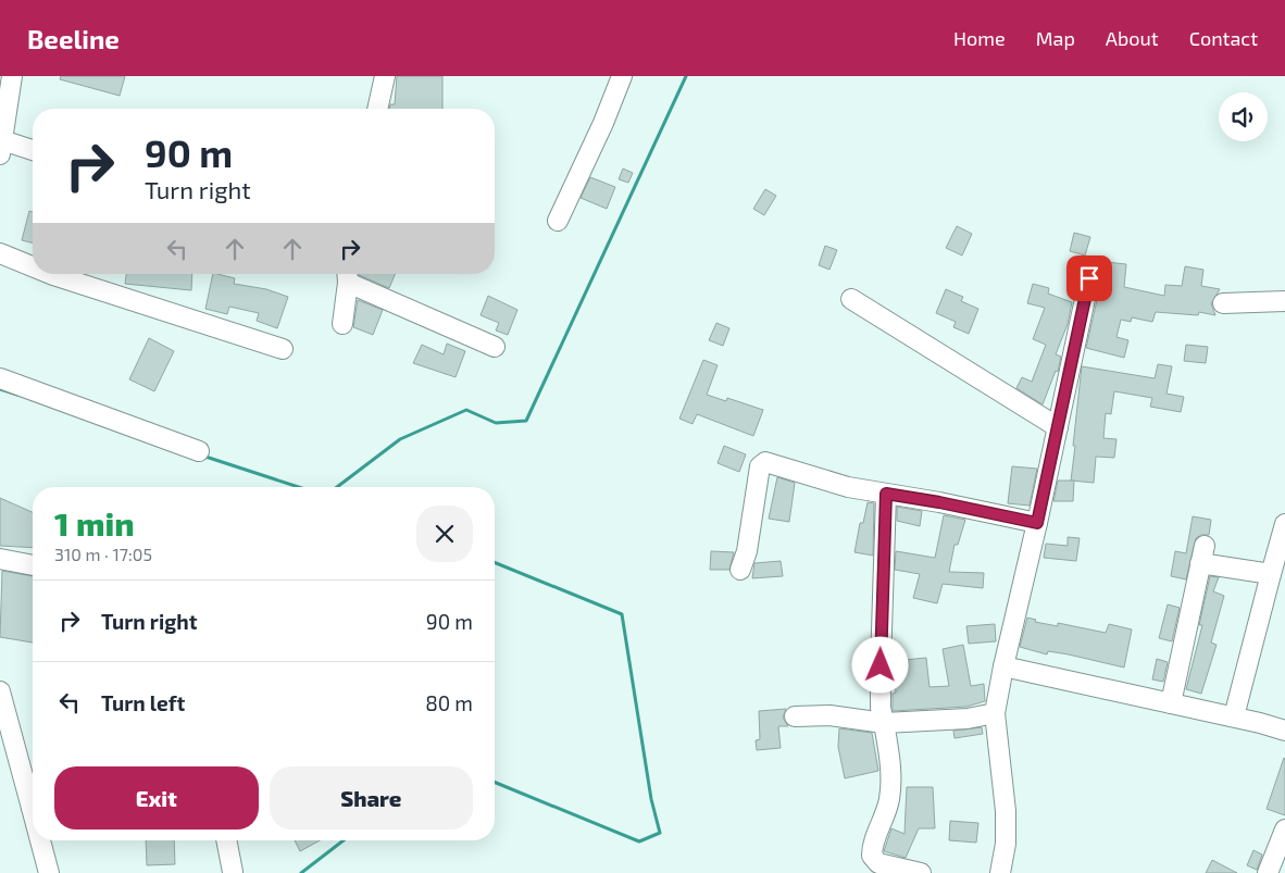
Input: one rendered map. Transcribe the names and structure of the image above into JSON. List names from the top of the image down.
{
  "page": {
    "header": "Beeline",
    "nav": [
      "Home",
      "Map",
      "About",
      "Contact"
    ],
    "turn": ["90 m", "Turn right"],
    "heading": ["1 min", "310 m · 17:05"],
    "list": [
      {
        "name": "Turn right",
        "value": "90 m"
      },
      {
        "name": "Turn left",
        "value": "80 m"
      }
    ],
    "buttons": ["Exit", "Share"]
  }
}
